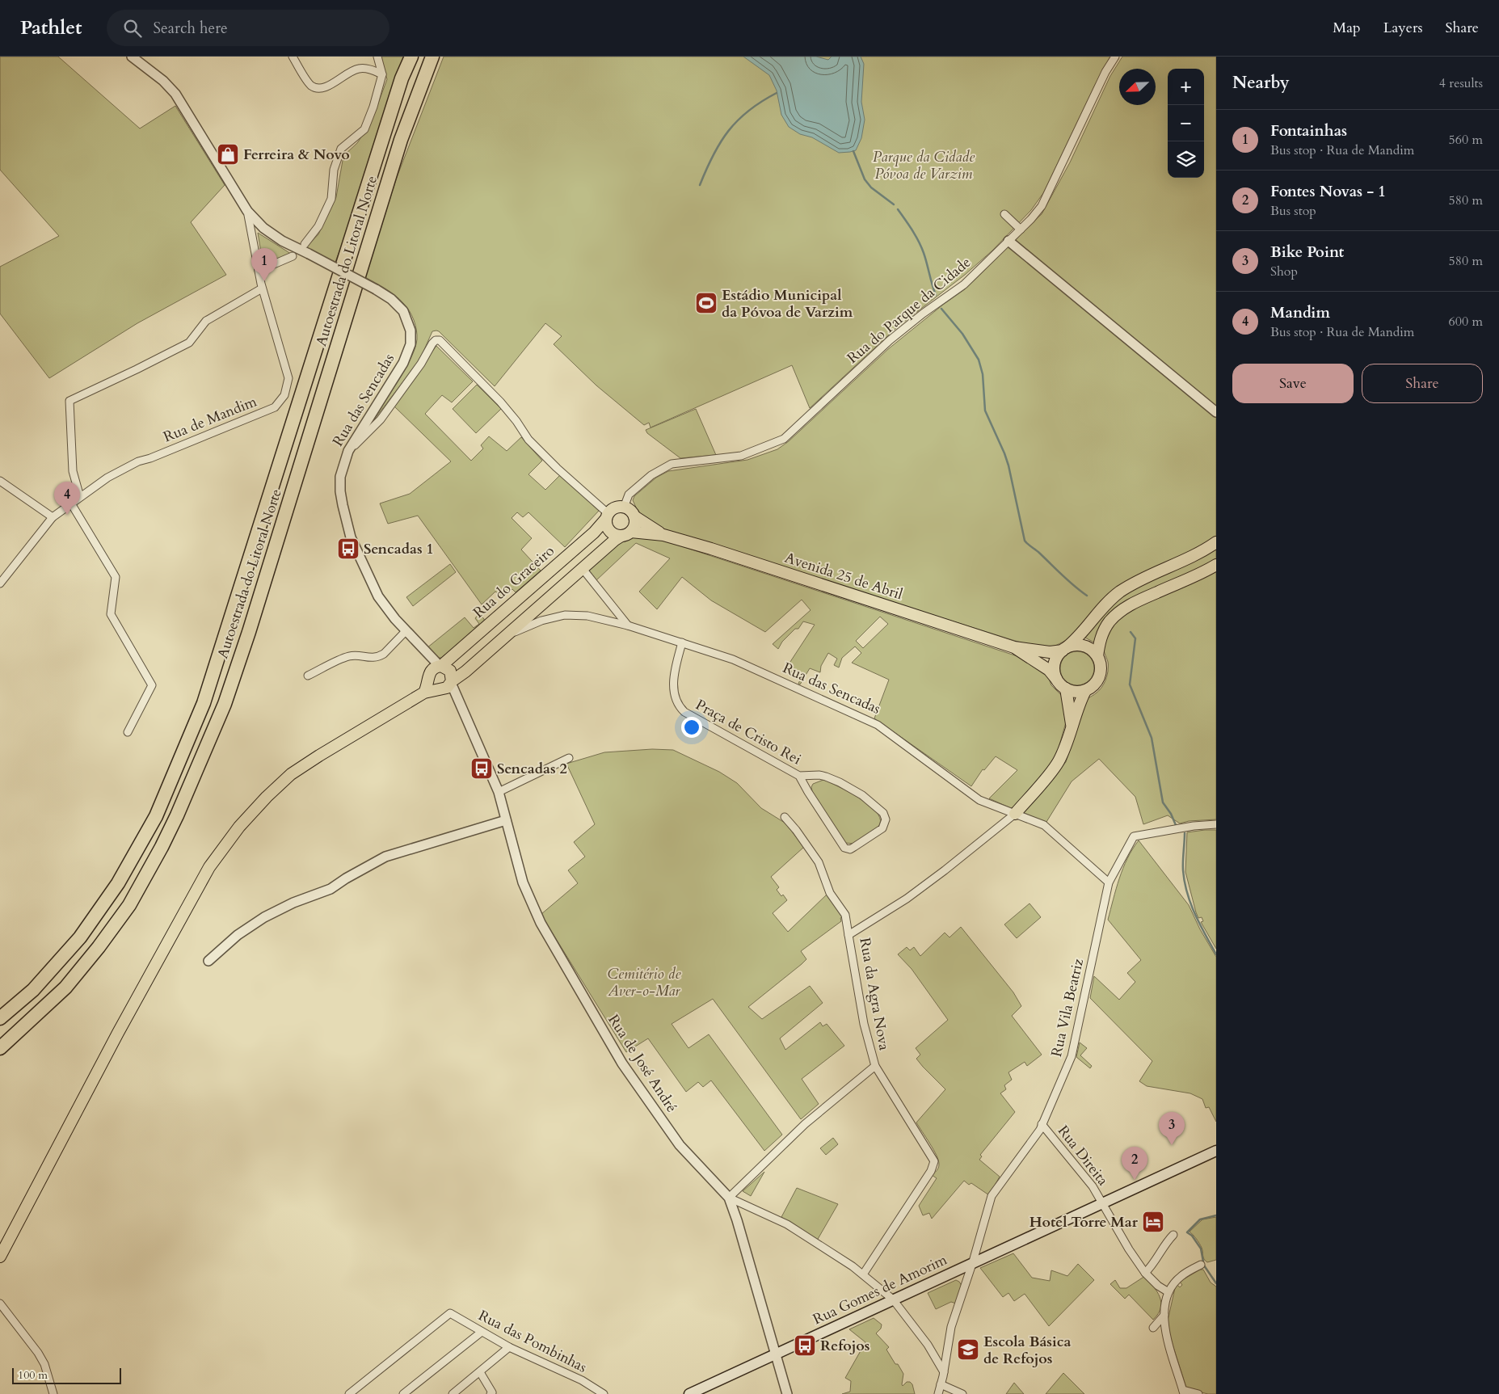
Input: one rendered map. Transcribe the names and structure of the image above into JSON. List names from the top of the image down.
{
  "streets": {
    "highway": ["Autoestrada do Litoral Norte"],
    "main road": ["Avenida 25 de Abril", "Rua do Graceiro", "Rua Gomes de Amorim"],
    "street": [
      "Rua do Parque da Cidade",
      "Rua das Sencadas",
      "Rua de Mandim",
      "Praça de Cristo Rei",
      "Rua da Agra Nova",
      "Rua Vila Beatriz",
      "Rua de José André",
      "Rua Direita",
      "Rua das Pombinhas"
    ]
  },
  "crossings": [
    ["Rua do Parque da Cidade", "Avenida 25 de Abril"],
    ["Rua do Parque da Cidade", "Rua do Graceiro"],
    ["Rua das Sencadas", "Rua de Mandim"],
    ["Rua das Sencadas", "Rua do Graceiro"],
    ["Rua das Sencadas", "Praça de Cristo Rei"],
    ["Rua das Sencadas", "Rua da Agra Nova"],
    ["Rua das Sencadas", "Rua Vila Beatriz"],
    ["Rua das Sencadas", "Rua de José André"],
    ["Avenida 25 de Abril", "Rua do Graceiro"],
    ["Rua do Graceiro", "Rua de José André"],
    ["Rua da Agra Nova", "Rua de José André"],
    ["Rua Vila Beatriz", "Rua Direita"],
    ["Rua Vila Beatriz", "Rua Gomes de Amorim"],
    ["Rua de José André", "Rua Gomes de Amorim"],
    ["Rua Direita", "Rua Gomes de Amorim"]
  ],
  "parks": ["Parque da Cidade Póvoa de Varzim", "Cemitério de Aver-o-Mar"],
  "places": {
    "shop": ["Ferreira & Novo"],
    "sports": ["Estádio Municipal da Póvoa de Varzim"],
    "bus stop": ["Sencadas 1", "Sencadas 2", "Refojos"],
    "hotel": ["Hotel Torre Mar"],
    "school or university": ["Escola Básica de Refojos"]
  },
  "scale_bar": "100 m",
  "north": "bottom left",
  "page": {
    "header": "Pathlet",
    "search": "Search here",
    "nav": ["Map", "Layers", "Share"],
    "heading": ["Nearby", "4 results"],
    "map_buttons": ["+", "−"],
    "list": [
      {
        "mark": "1",
        "name": "Fontainhas",
        "note": "Bus stop · Rua de Mandim",
        "value": "560 m"
      },
      {
        "mark": "2",
        "name": "Fontes Novas - 1",
        "note": "Bus stop",
        "value": "580 m"
      },
      {
        "mark": "3",
        "name": "Bike Point",
        "note": "Shop",
        "value": "580 m"
      },
      {
        "mark": "4",
        "name": "Mandim",
        "note": "Bus stop · Rua de Mandim",
        "value": "600 m"
      }
    ],
    "pins": [
      "1",
      "4",
      "3",
      "2"
    ],
    "buttons": ["Save", "Share"],
    "scale": "100 m"
  }
}
